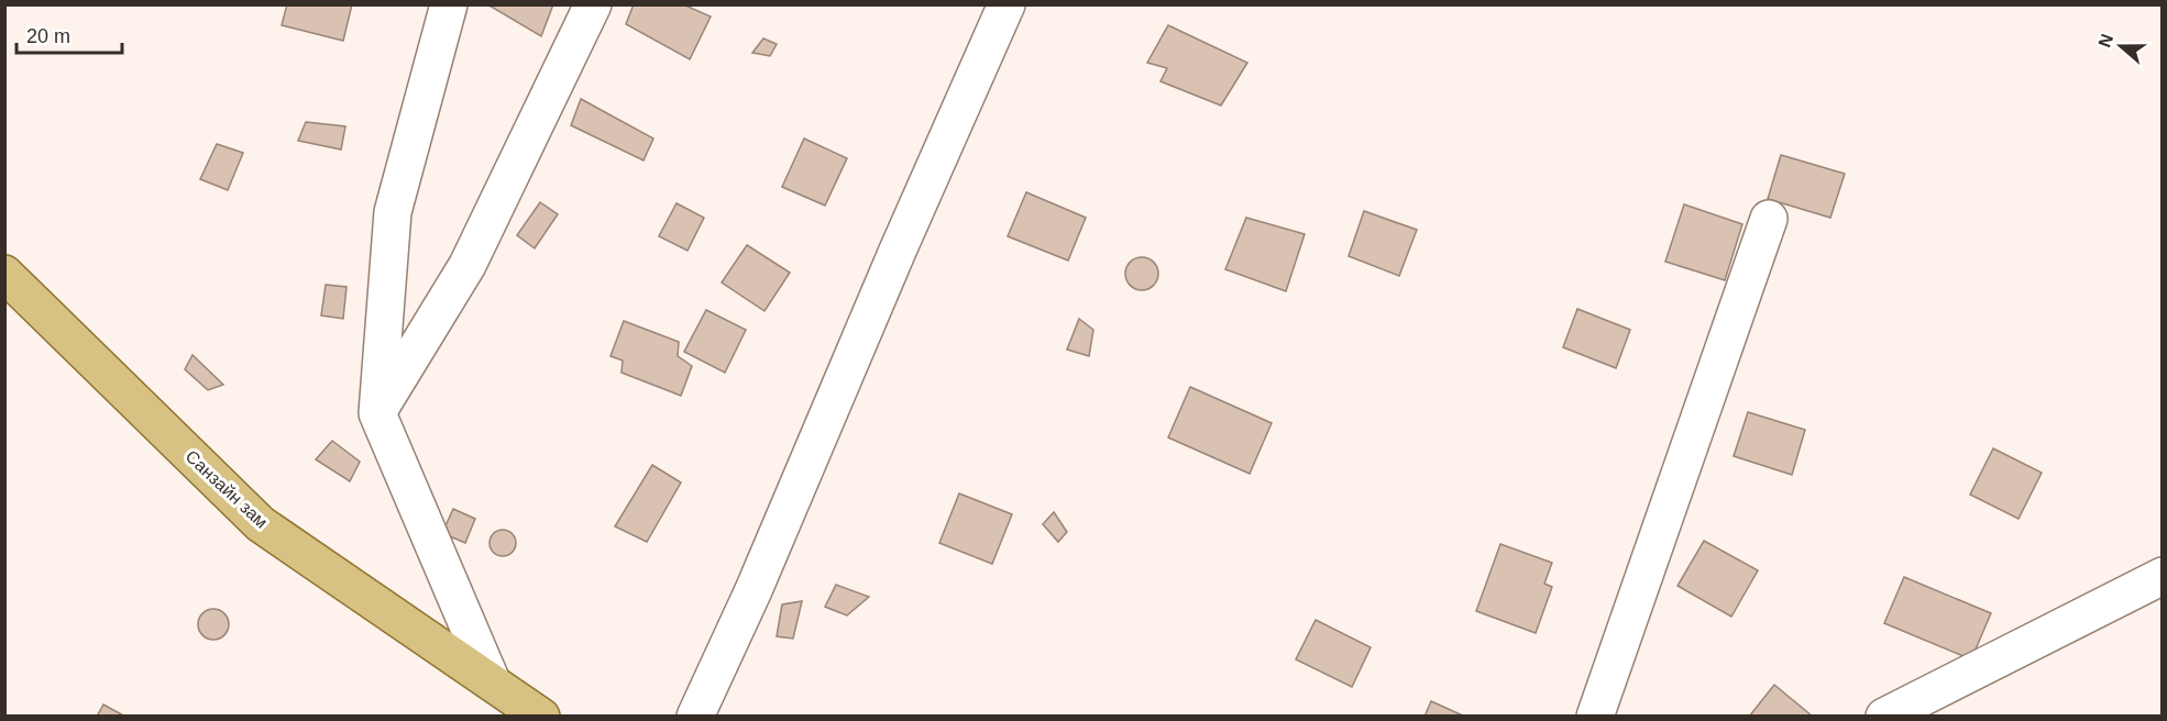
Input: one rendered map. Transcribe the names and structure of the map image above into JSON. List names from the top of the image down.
{
  "streets": {
    "main road": ["Санзайн зам"]
  },
  "scale_bar": "20 m",
  "north": "left"
}
